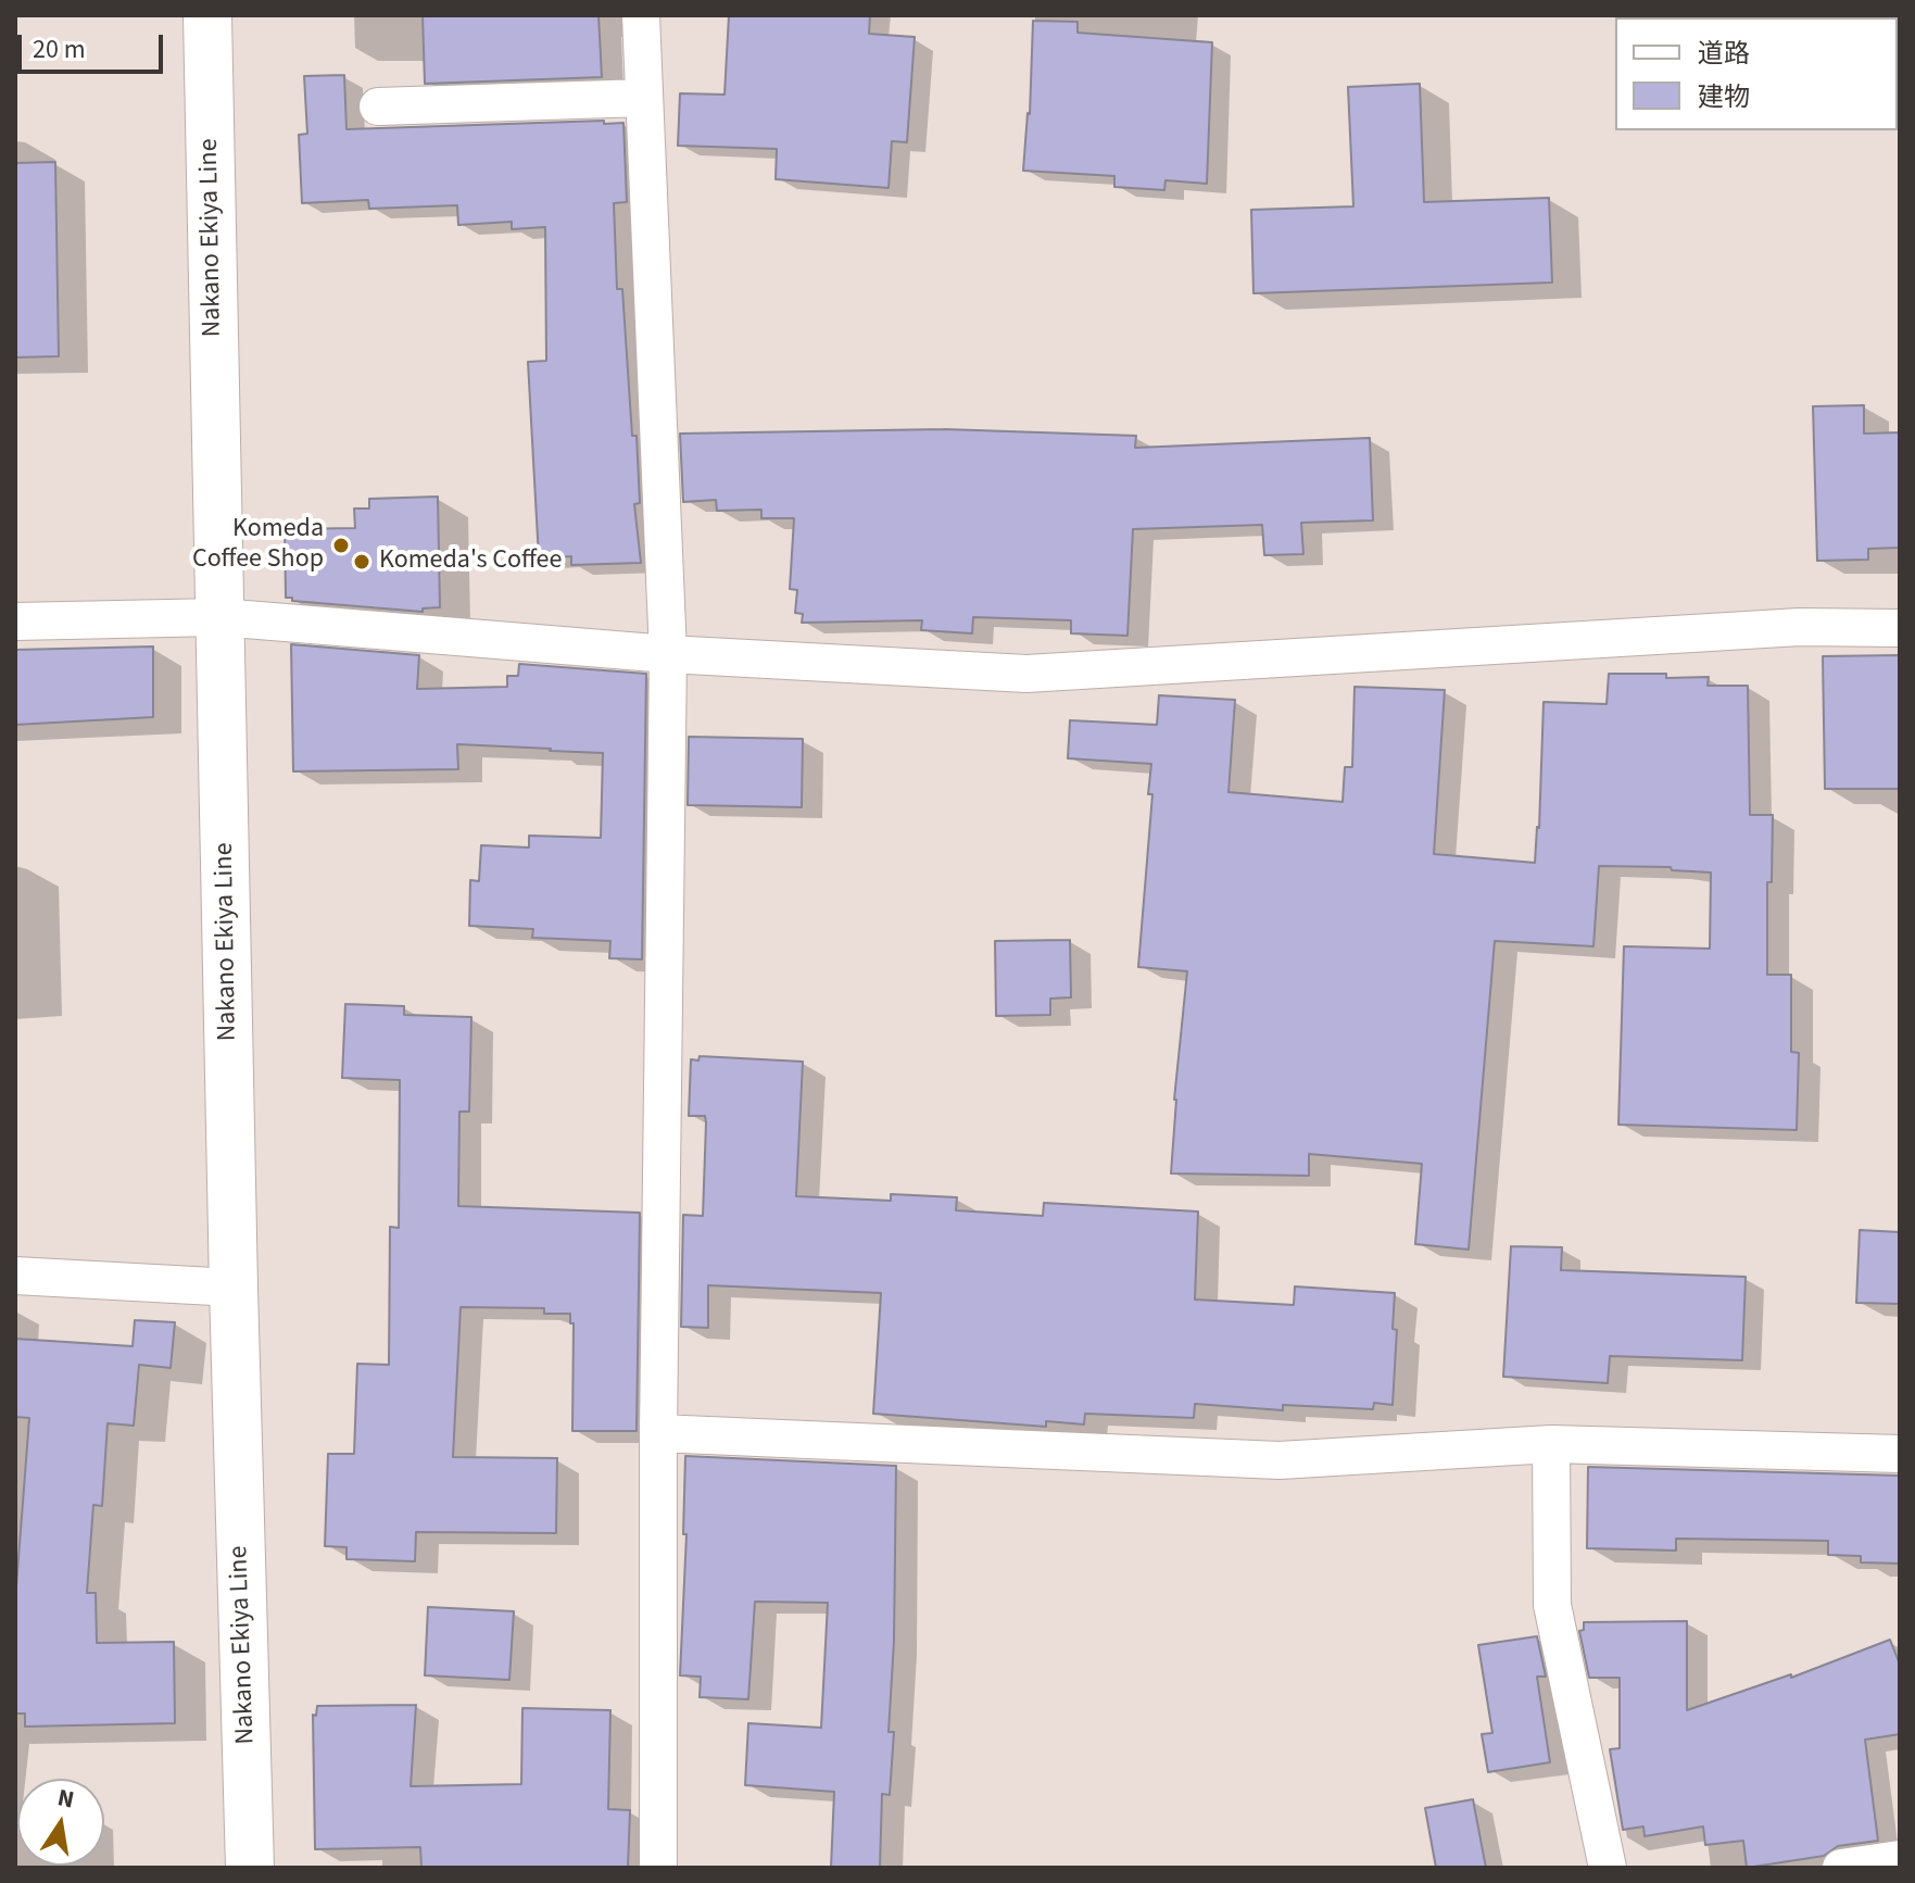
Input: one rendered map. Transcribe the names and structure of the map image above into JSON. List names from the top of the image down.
{
  "streets": {
    "main road": ["Nakano Ekiya Line"]
  },
  "places": ["Komeda Coffee Shop", "Komeda's Coffee"],
  "legend": ["道路", "建物"],
  "scale_bar": "20 m",
  "north": "top"
}
